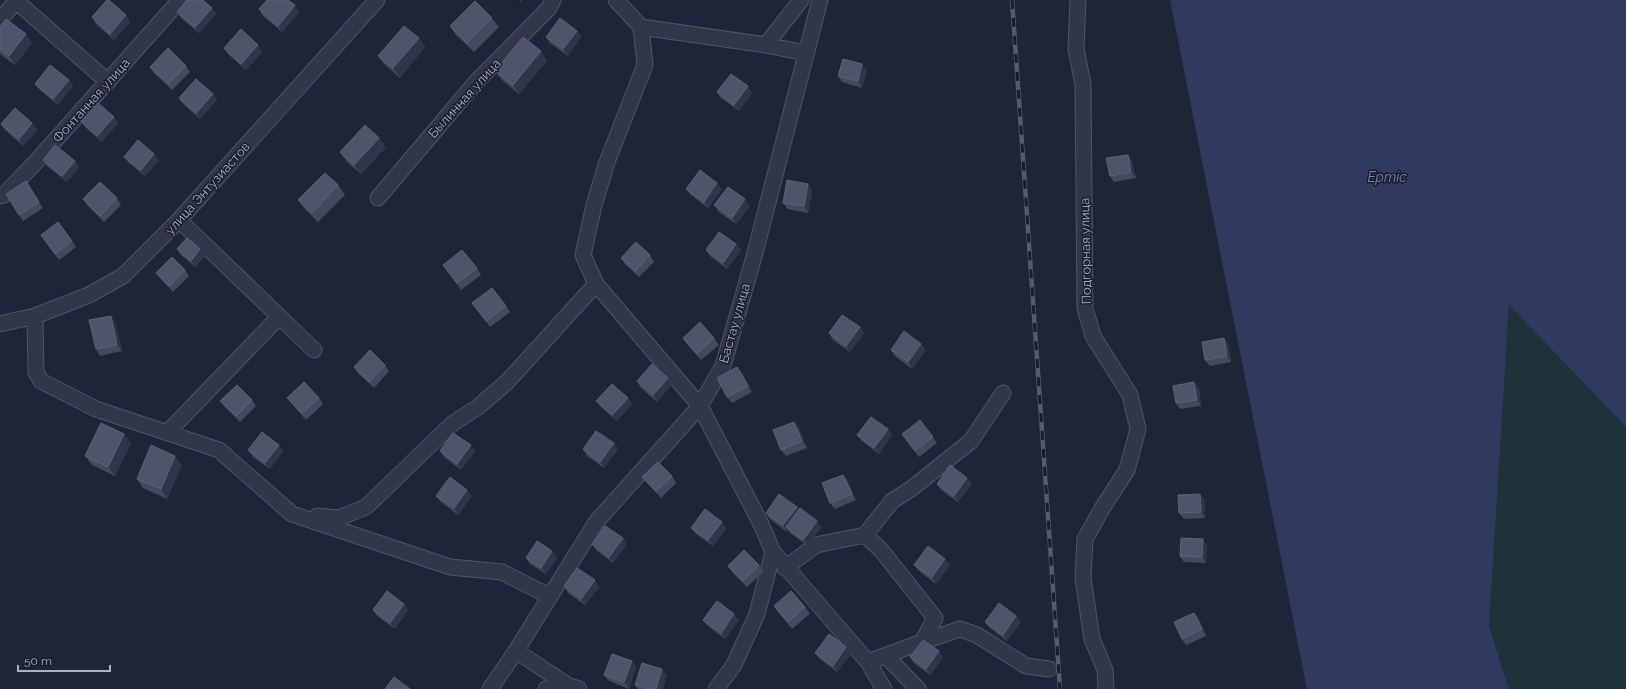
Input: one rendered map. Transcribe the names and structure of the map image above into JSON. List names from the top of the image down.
{
  "streets": {
    "street": [
      "Былинная улица",
      "Фонтанная улица",
      "улица Энтузиастов",
      "Подгорная улица",
      "Бастау улица"
    ]
  },
  "water": ["Ертіс"],
  "scale_bar": "50 m"
}
